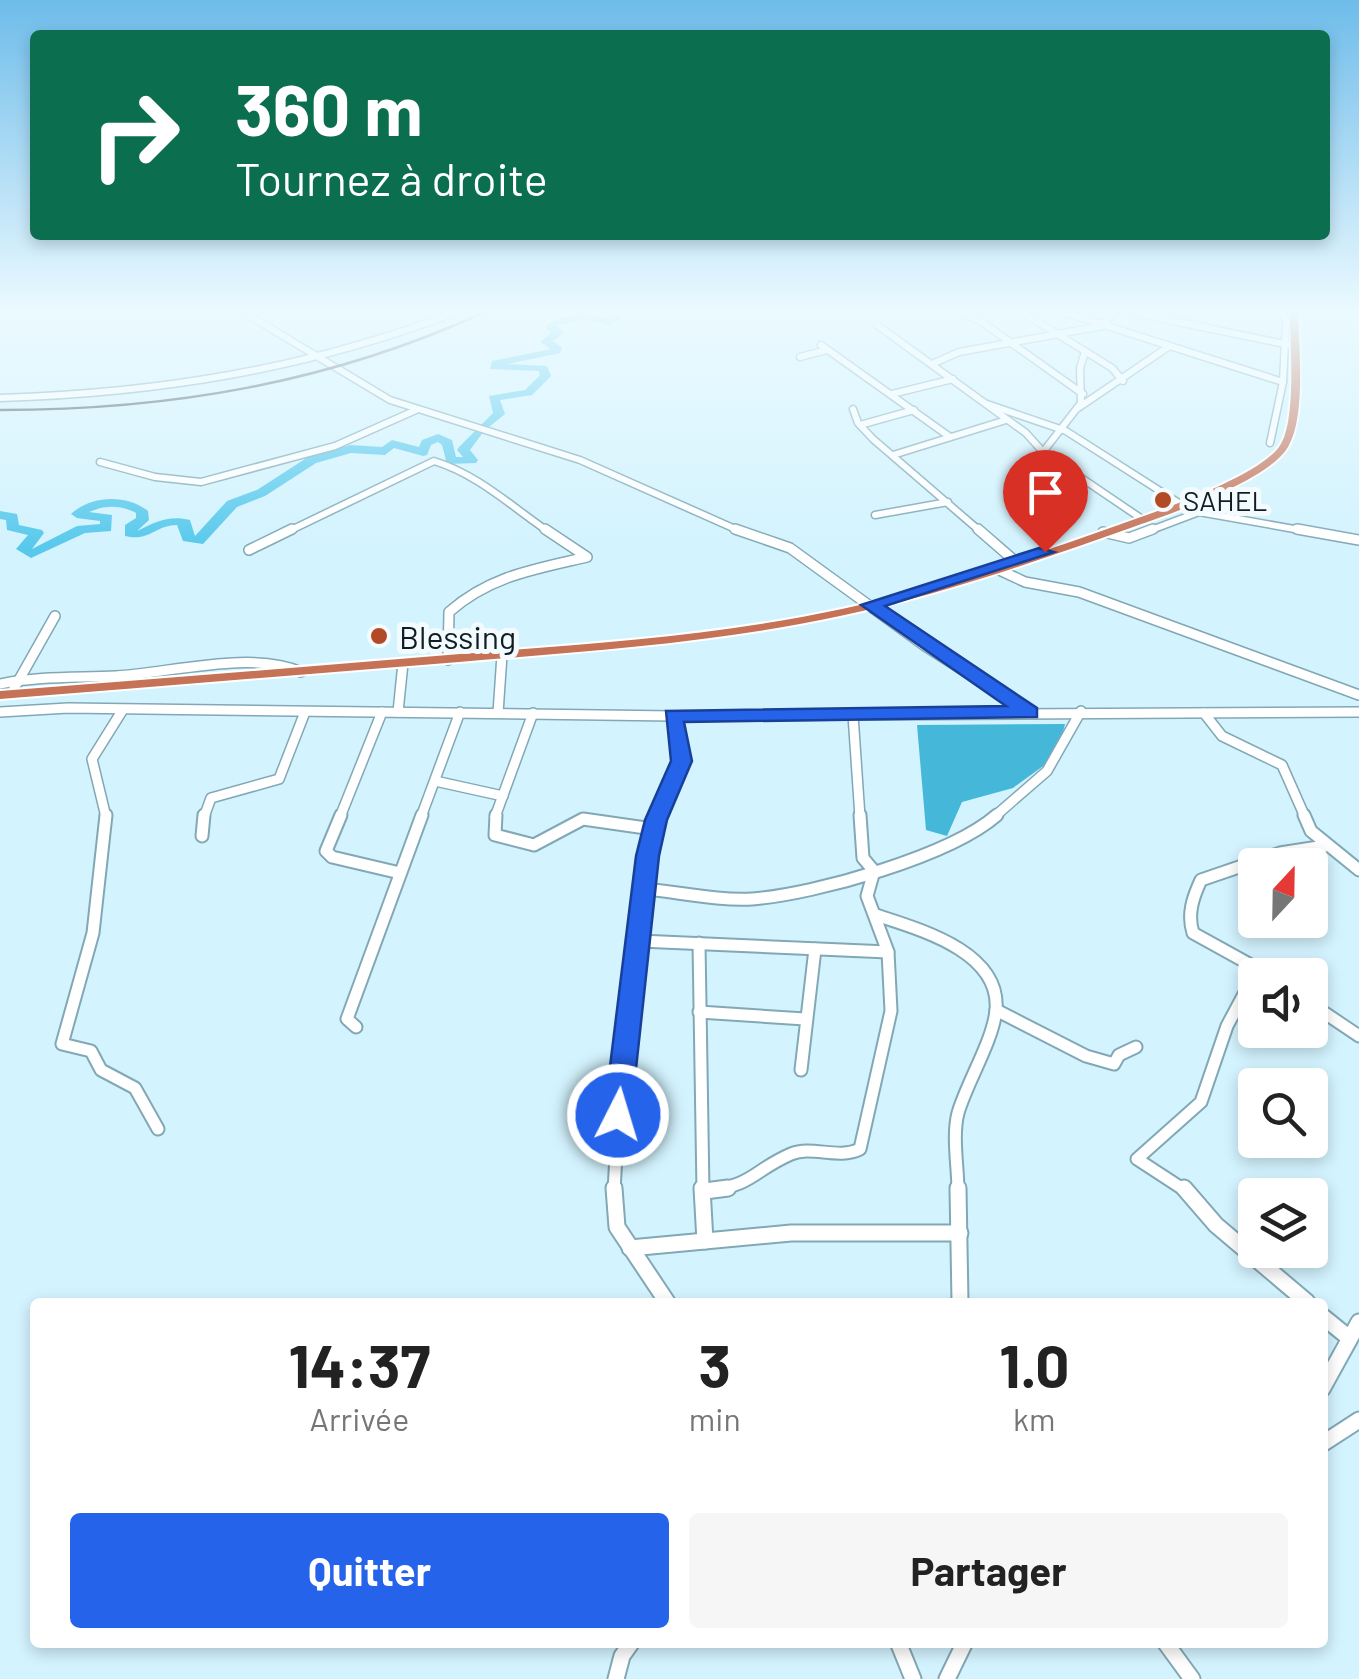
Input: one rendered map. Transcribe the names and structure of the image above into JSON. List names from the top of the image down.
{
  "places": ["SAHEL", "Blessing"],
  "north": "top",
  "page": {
    "turn": ["360 m", "Tournez à droite"],
    "eta": [
      "14:37",
      "Arrivée",
      "3",
      "min",
      "1.0",
      "km"
    ],
    "buttons": ["Quitter", "Partager"]
  }
}
